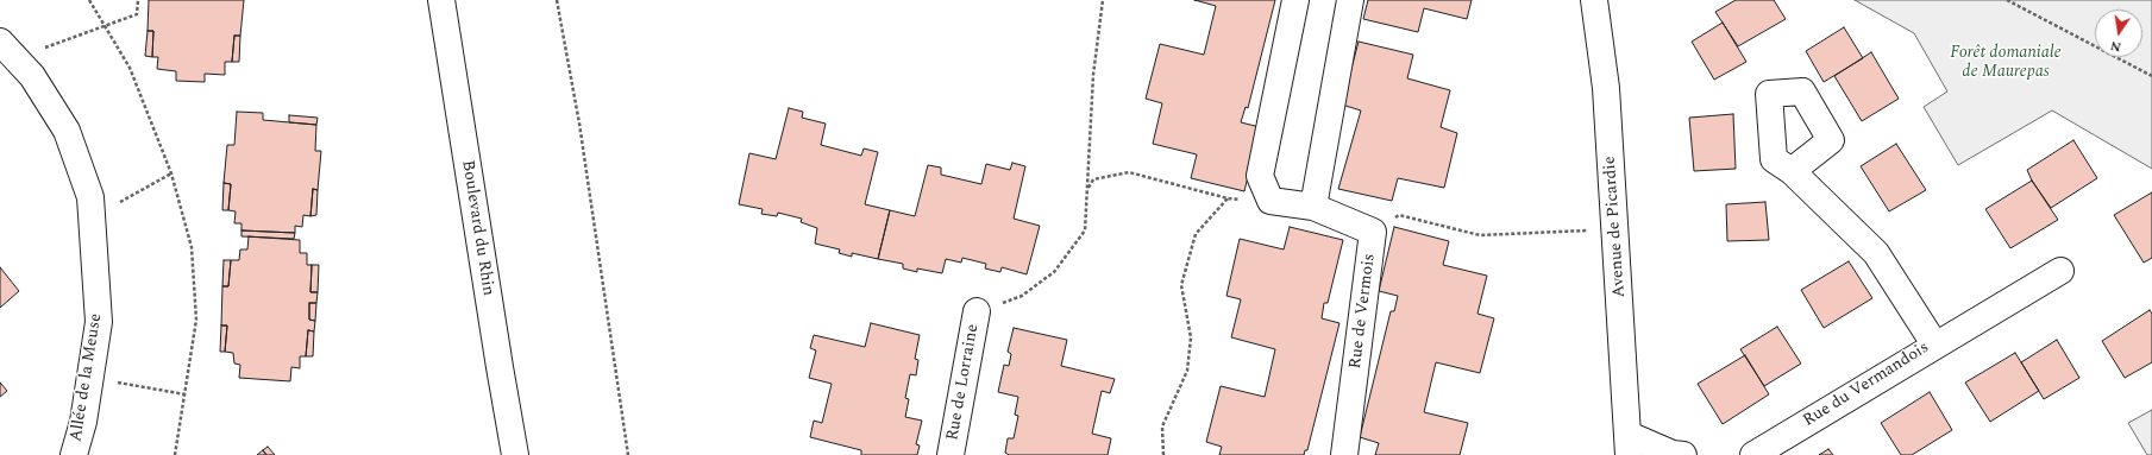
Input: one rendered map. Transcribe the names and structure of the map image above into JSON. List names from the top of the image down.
{
  "streets": {
    "street": [
      "Avenue de Picardie",
      "Boulevard du Rhin",
      "Rue de Vermois",
      "Allée de la Meuse",
      "Rue de Lorraine",
      "Rue du Vermandois"
    ]
  },
  "parks": ["Forêt domaniale de Maurepas"],
  "north": "bottom"
}
